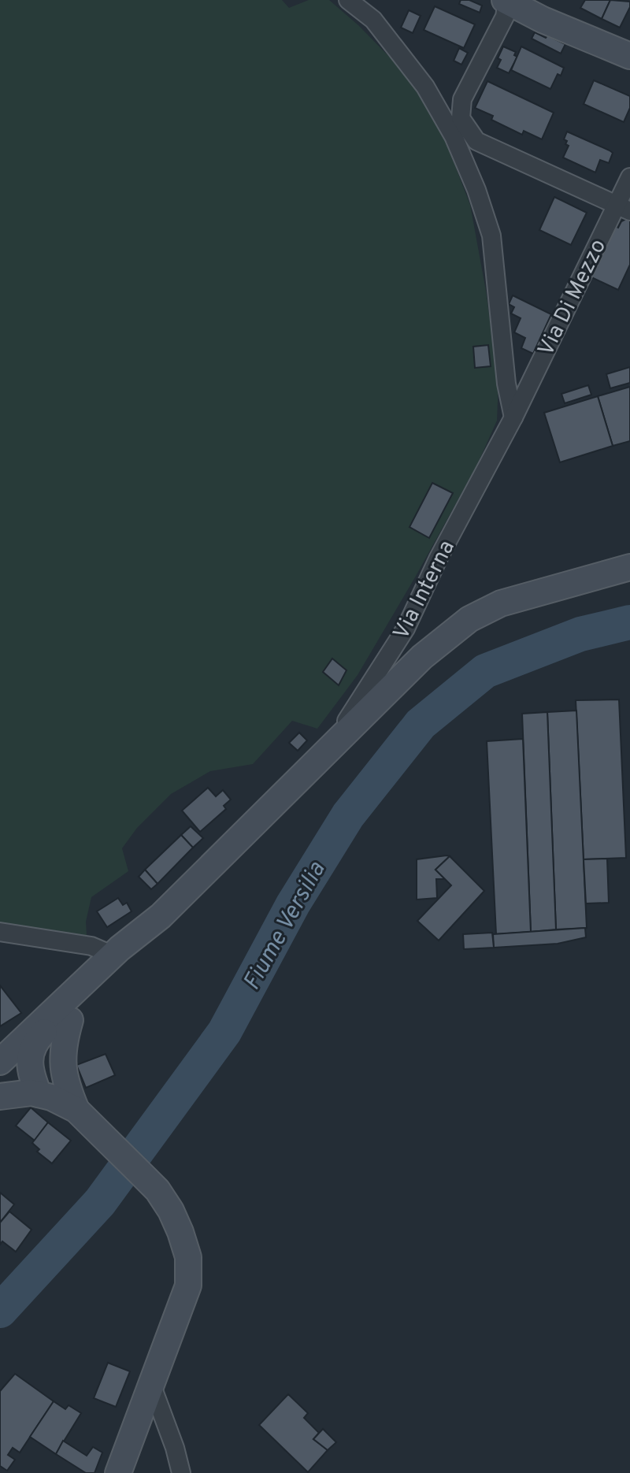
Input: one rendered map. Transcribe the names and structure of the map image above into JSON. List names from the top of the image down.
{
  "streets": {
    "street": ["Via Di Mezzo", "Via Interna"]
  },
  "crossings": [
    ["Via Di Mezzo", "Via Interna"]
  ],
  "water": ["Fiume Versilia"]
}
